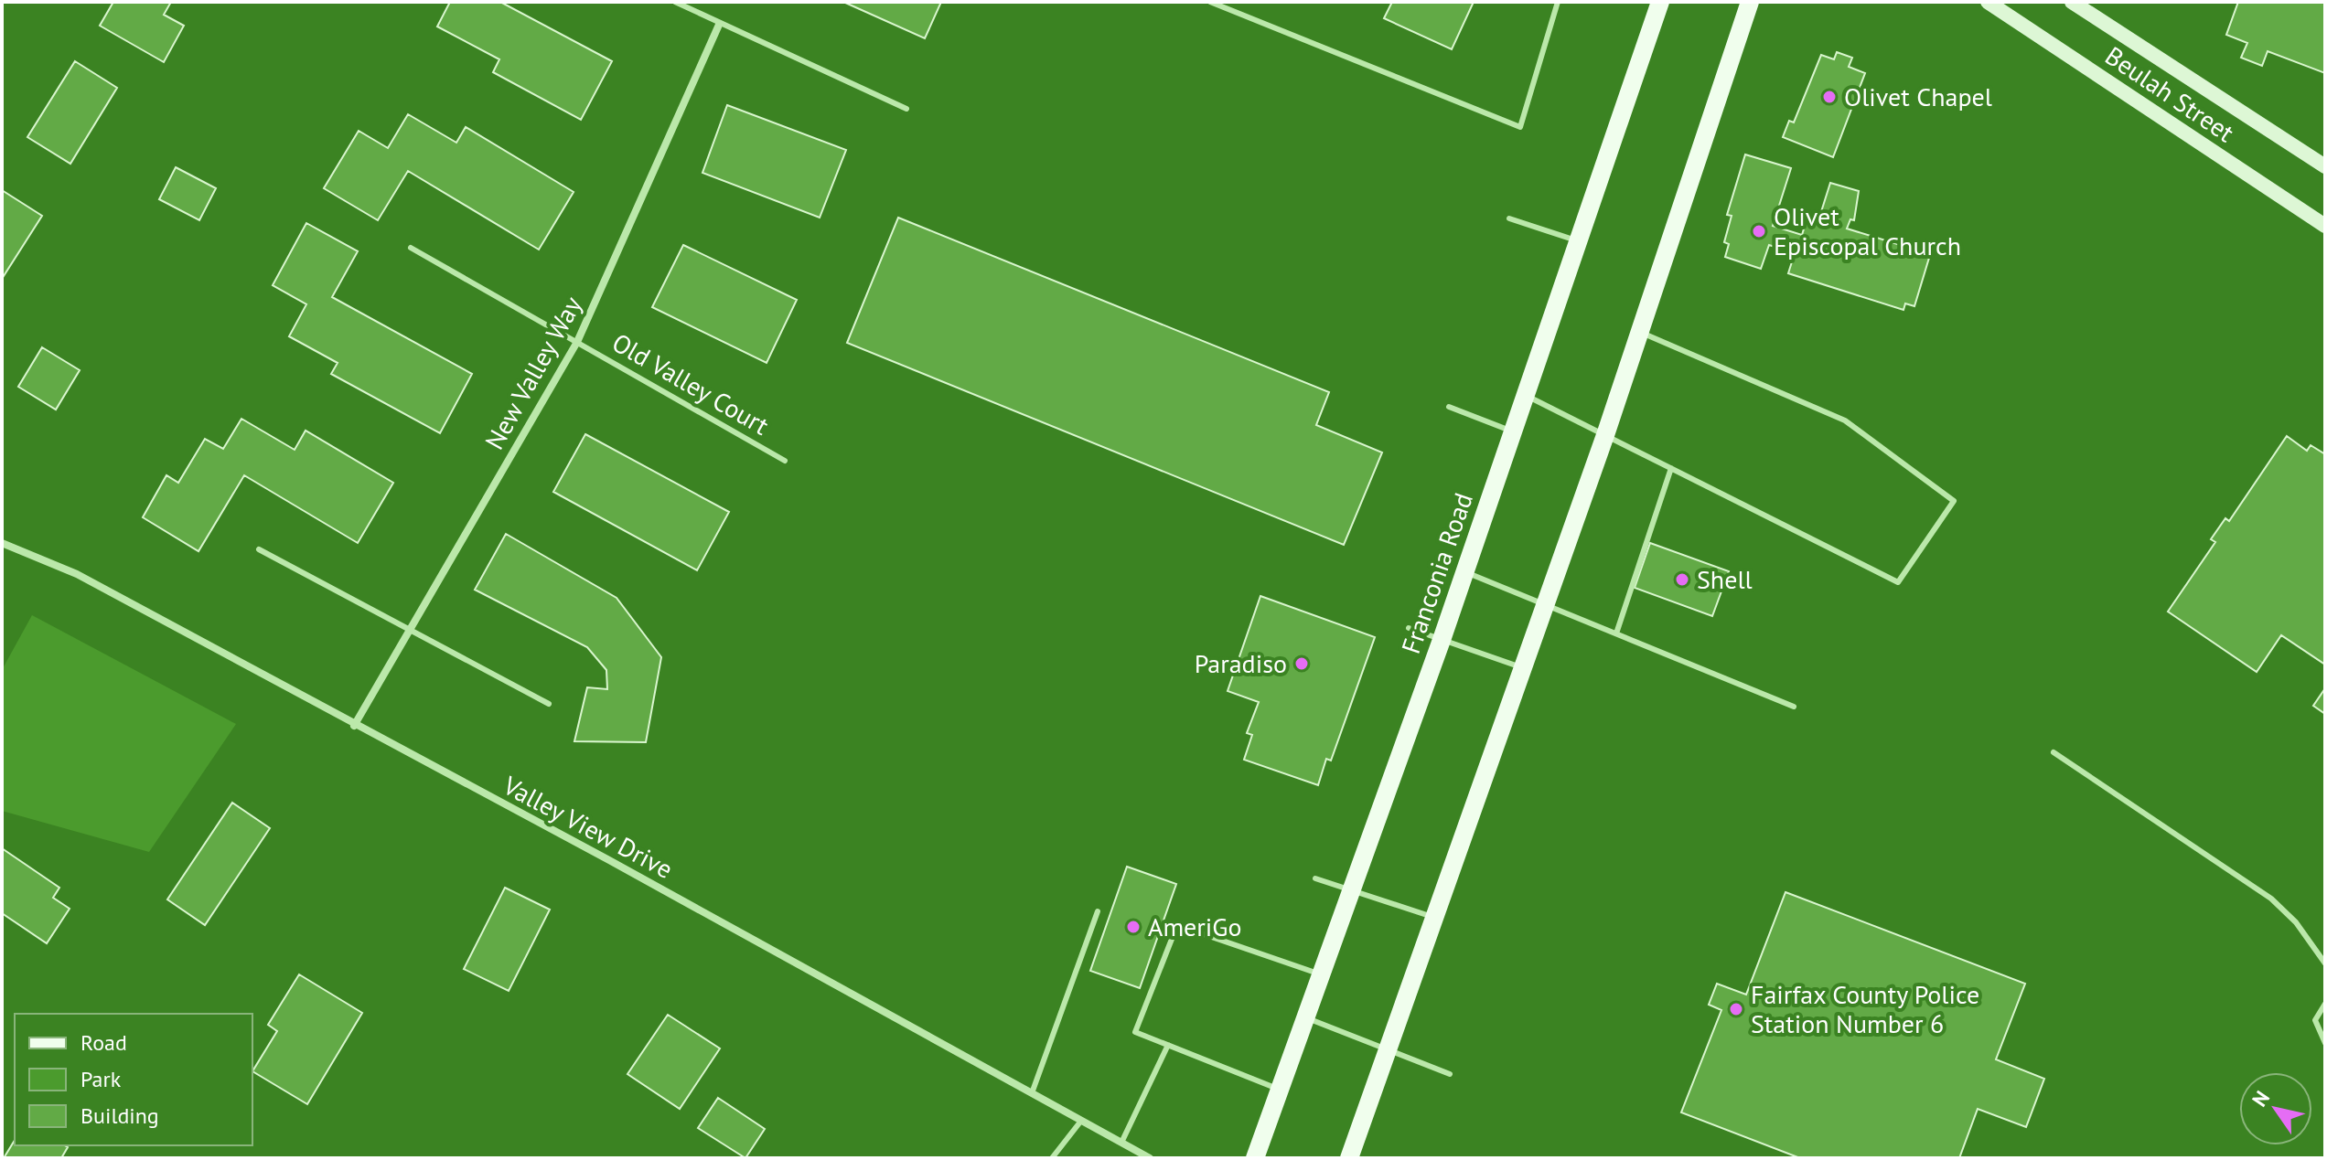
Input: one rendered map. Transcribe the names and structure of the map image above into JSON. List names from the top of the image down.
{
  "streets": {
    "main road": ["Beulah Street", "Franconia Road"],
    "street": ["New Valley Way", "Valley View Drive"],
    "lane": ["Old Valley Court"]
  },
  "crossings": [
    ["New Valley Way", "Old Valley Court"],
    ["New Valley Way", "Valley View Drive"]
  ],
  "places": [
    "Olivet Chapel",
    "Olivet Episcopal Church",
    "Shell",
    "Paradiso",
    "AmeriGo",
    "Fairfax County Police Station Number 6"
  ],
  "legend": ["Road", "Park", "Building"],
  "north": "top left"
}
